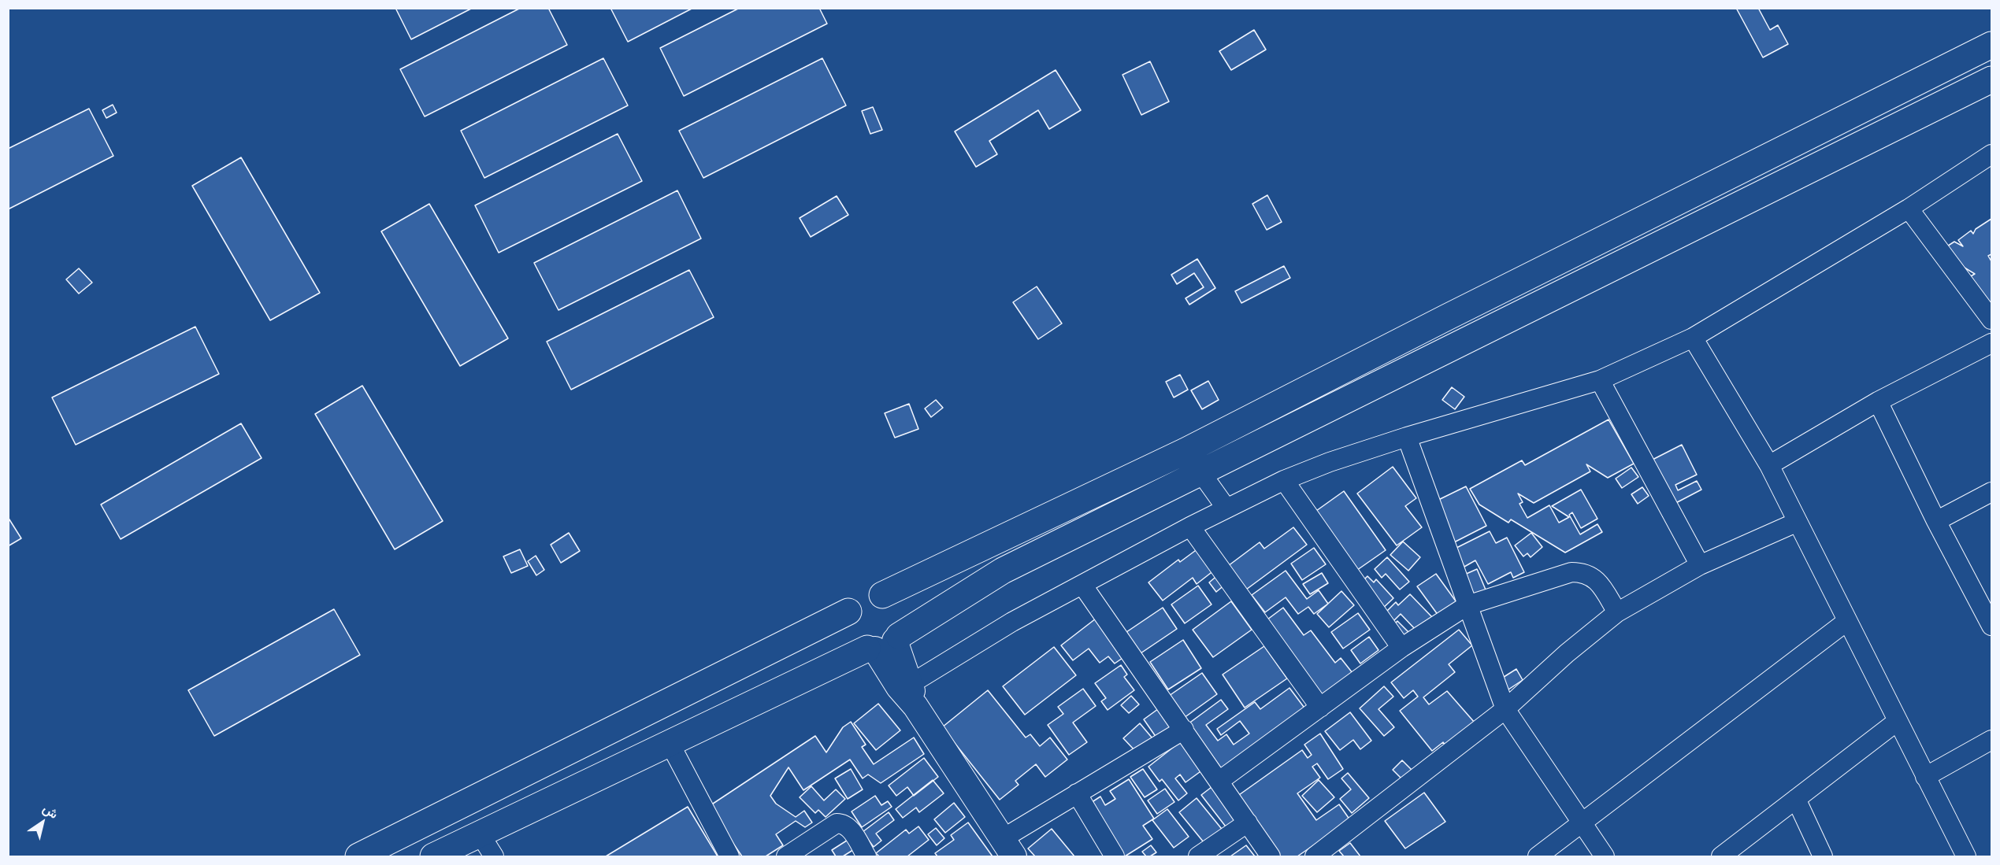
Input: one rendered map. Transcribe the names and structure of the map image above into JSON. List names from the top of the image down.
{
  "north": "top right"
}
